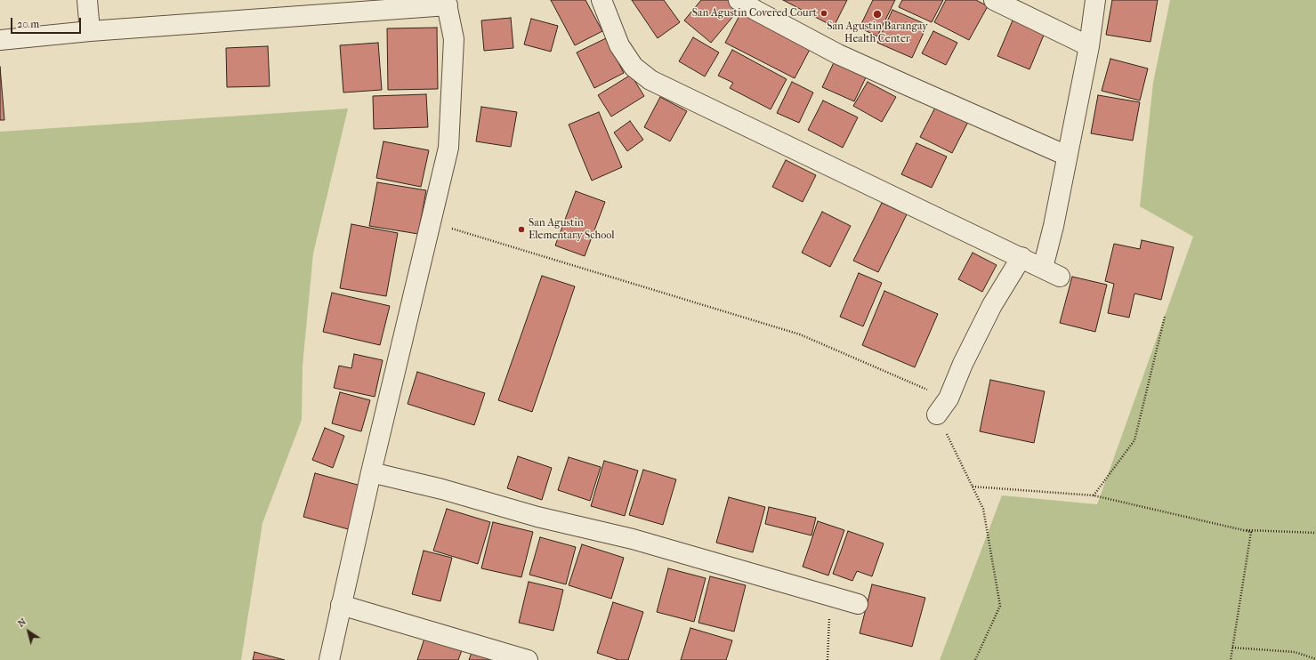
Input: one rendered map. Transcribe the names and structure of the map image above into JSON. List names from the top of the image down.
{
  "places": ["San Agustin Covered Court", "San Agustin Barangay Health Center", "San Agustin Elementary School"],
  "scale_bar": "20 m",
  "north": "top left"
}
